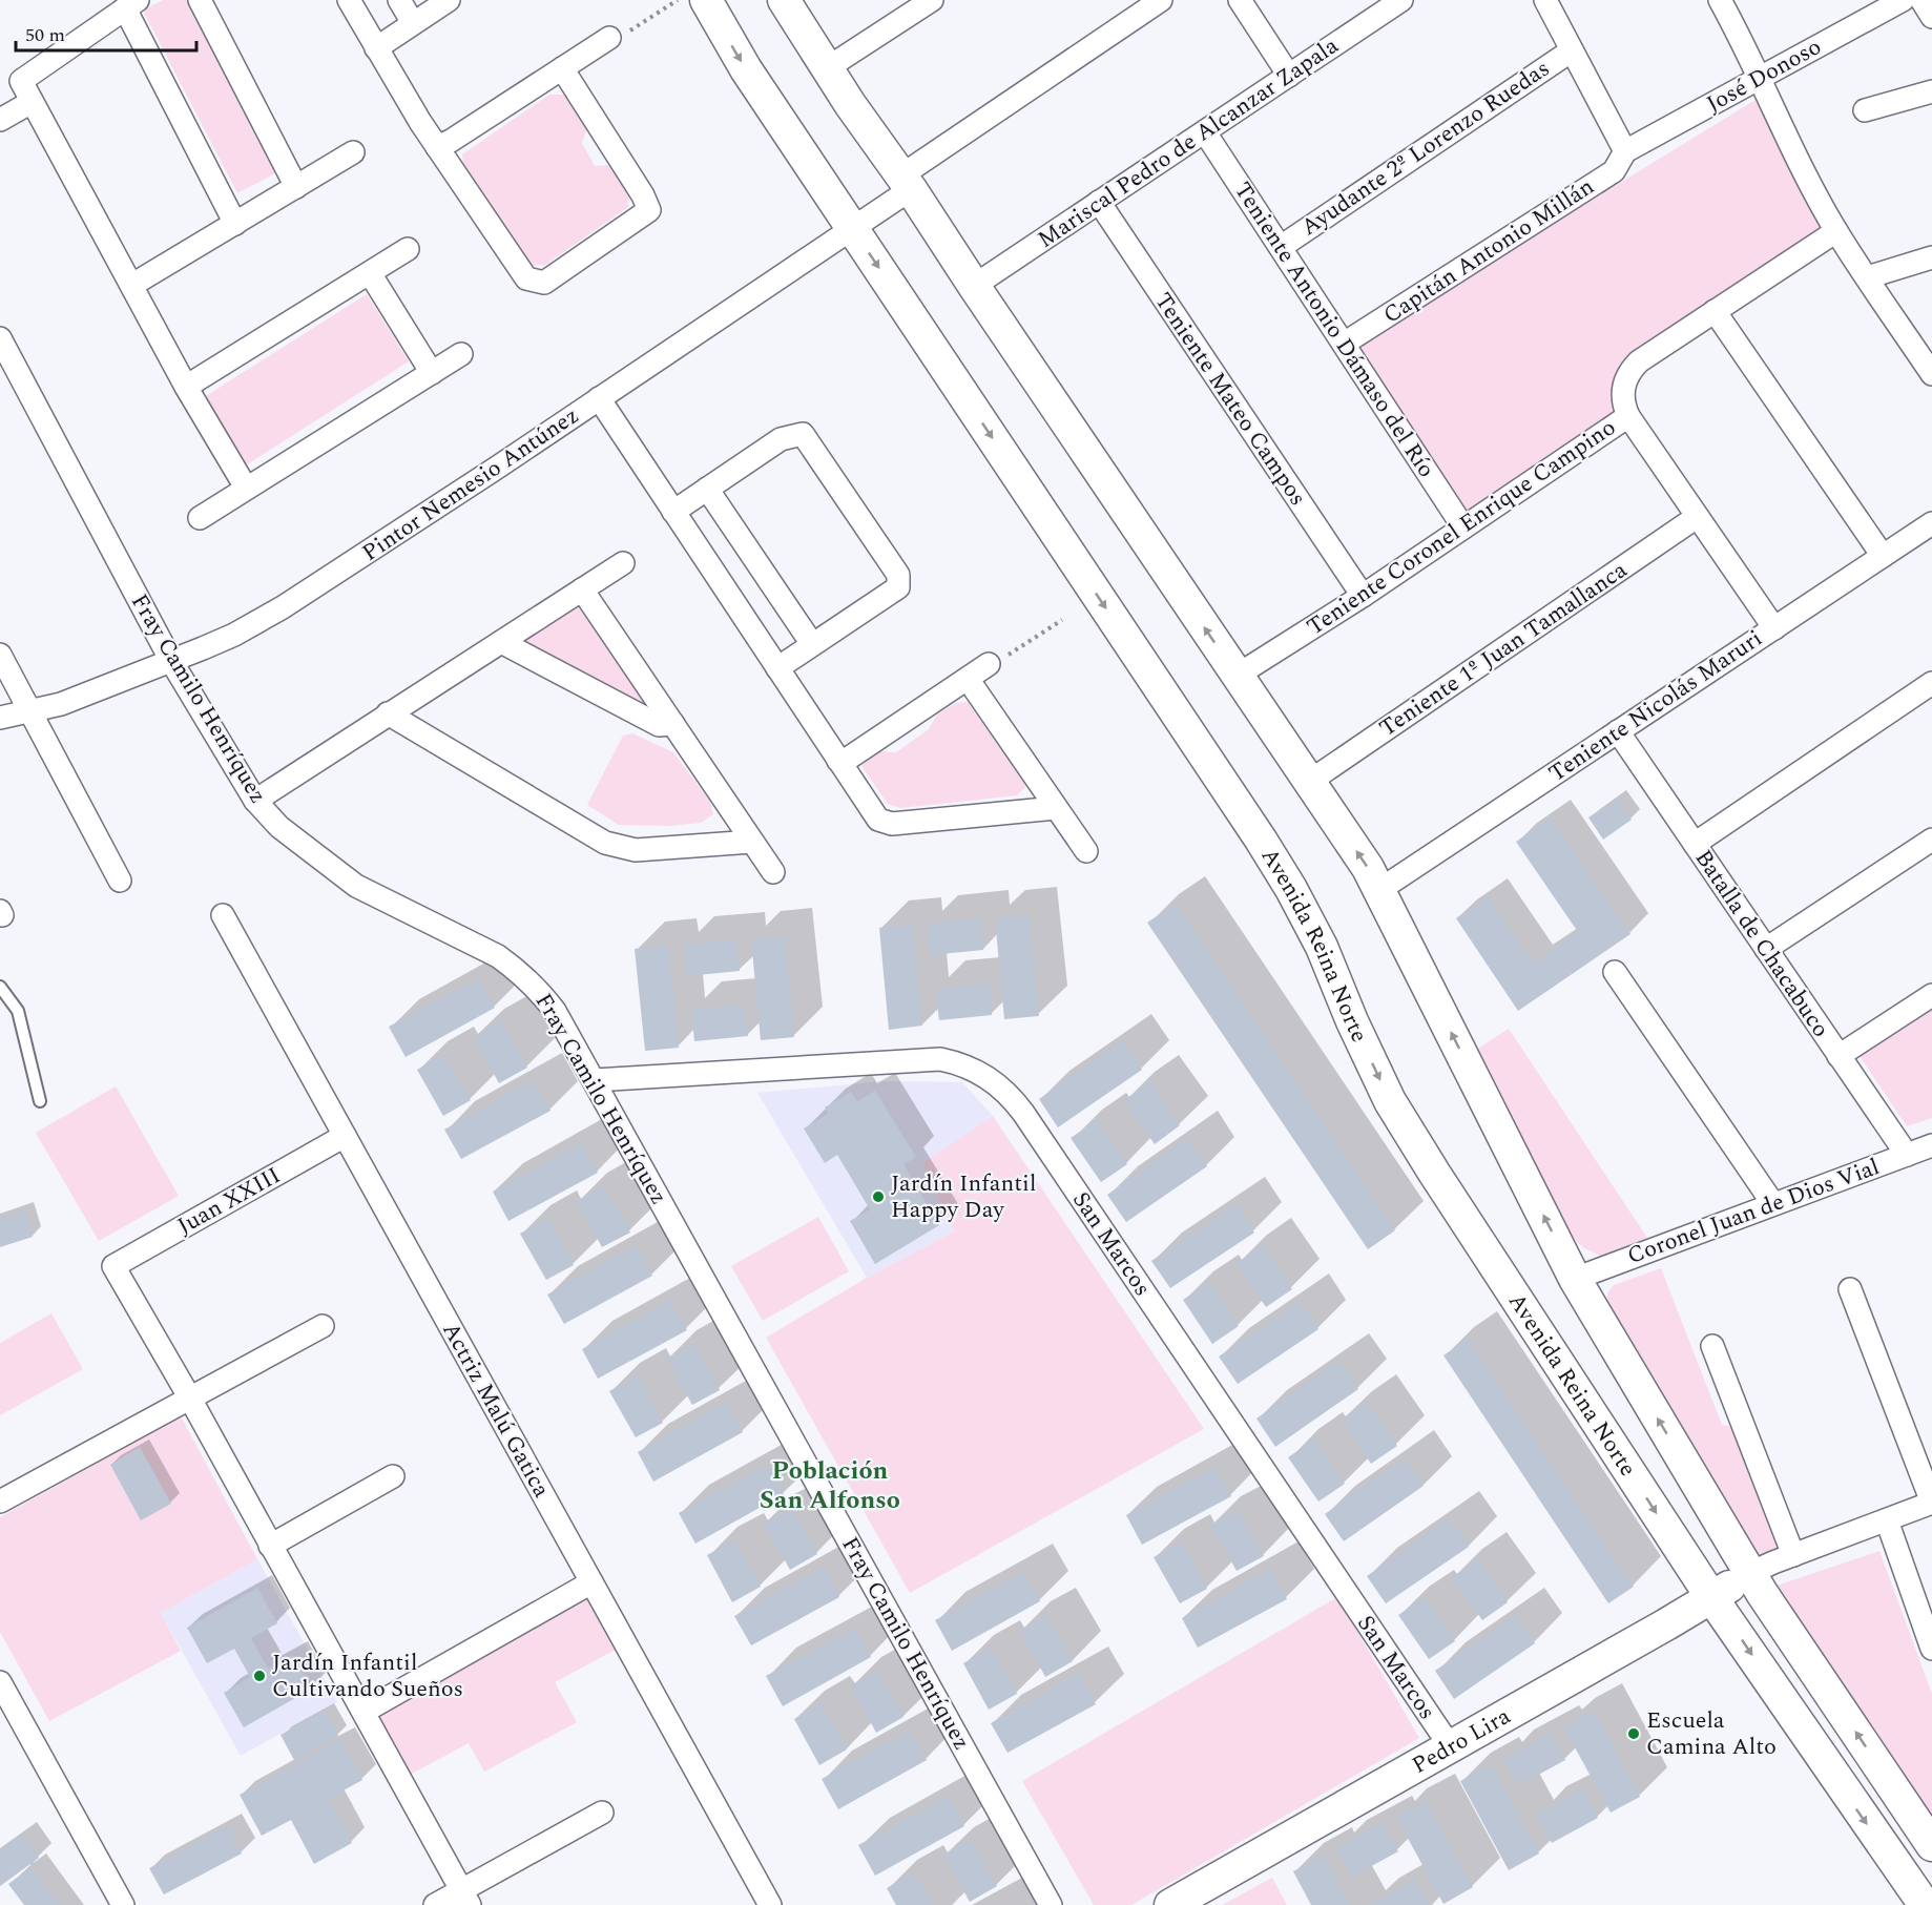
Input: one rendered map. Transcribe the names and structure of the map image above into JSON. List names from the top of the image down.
{
  "streets": {
    "street": [
      "José Donoso",
      "Mariscal Pedro de Alcanzar Zapala",
      "Ayudante 2º Lorenzo Ruedas",
      "Capitán Antonio Millán",
      "Teniente Antonio Dámaso del Río",
      "Teniente Mateo Campos",
      "Pintor Nemesio Antúnez",
      "Teniente Coronel Enrique Campino",
      "Teniente 1º Juan Tamallanca",
      "Fray Camilo Henríquez",
      "Teniente Nicolás Maruri",
      "Batalla de Chacabuco",
      "Avenida Reina Norte",
      "Juan XXIII",
      "Coronel Juan de Dios Vial",
      "San Marcos",
      "Actriz Malú Gatica",
      "Pedro Lira"
    ]
  },
  "crossings": [
    ["José Donoso", "Capitán Antonio Millán"],
    ["Mariscal Pedro de Alcanzar Zapala", "Teniente Antonio Dámaso del Río"],
    ["Mariscal Pedro de Alcanzar Zapala", "Teniente Mateo Campos"],
    ["Ayudante 2º Lorenzo Ruedas", "Teniente Antonio Dámaso del Río"],
    ["Capitán Antonio Millán", "Teniente Antonio Dámaso del Río"],
    ["Teniente Antonio Dámaso del Río", "Teniente Coronel Enrique Campino"],
    ["Teniente Mateo Campos", "Teniente Coronel Enrique Campino"],
    ["Pintor Nemesio Antúnez", "Fray Camilo Henríquez"],
    ["Pintor Nemesio Antúnez", "Avenida Reina Norte"],
    ["Fray Camilo Henríquez", "San Marcos"],
    ["Teniente Nicolás Maruri", "Batalla de Chacabuco"],
    ["Batalla de Chacabuco", "Coronel Juan de Dios Vial"],
    ["Avenida Reina Norte", "Pedro Lira"],
    ["Juan XXIII", "Actriz Malú Gatica"],
    ["San Marcos", "Pedro Lira"]
  ],
  "districts": ["Población San Alfonso"],
  "places": ["Jardín Infantil Happy Day", "Jardín Infantil Cultivando Sueños", "Escuela Camina Alto"],
  "scale_bar": "50 m"
}
